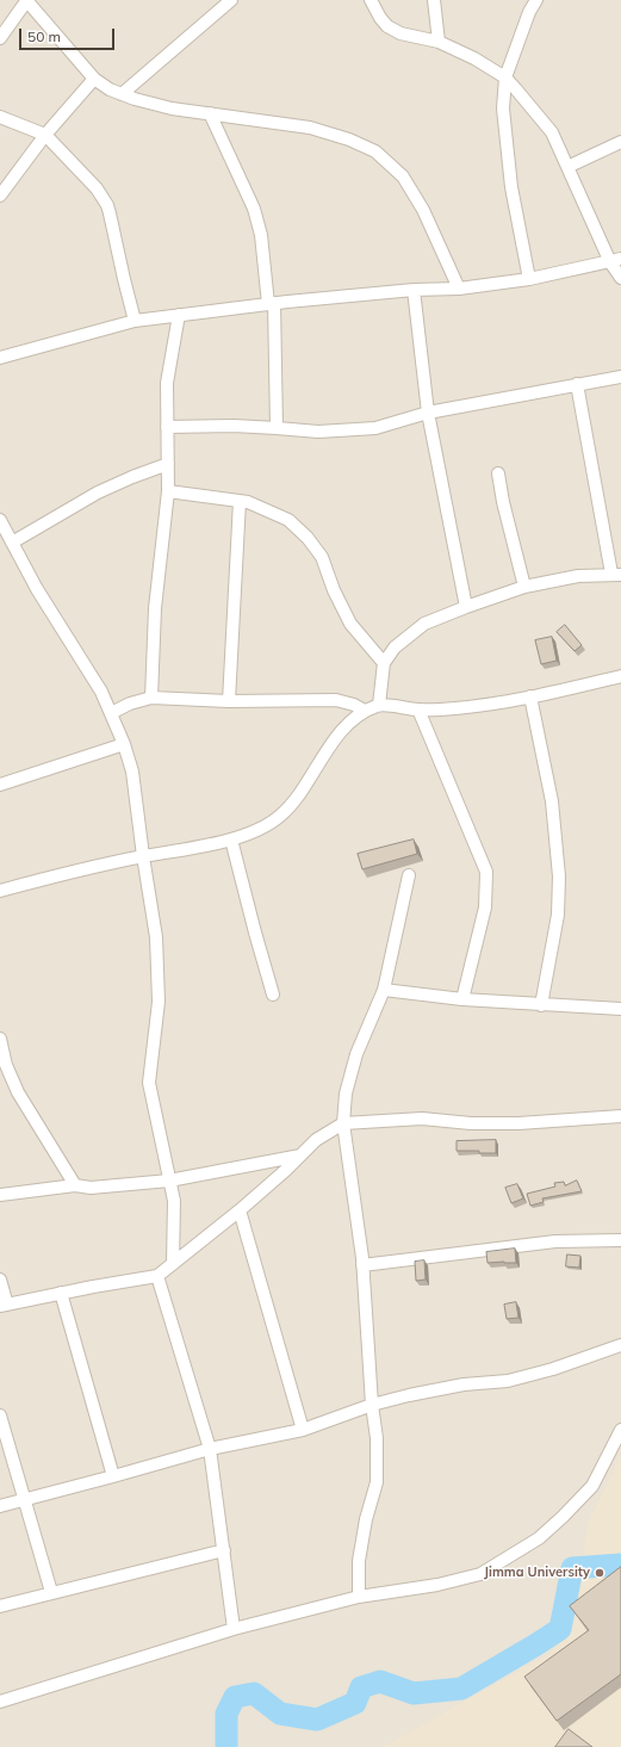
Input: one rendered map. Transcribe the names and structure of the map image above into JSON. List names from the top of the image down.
{
  "places": ["Jimma University"],
  "scale_bar": "50 m"
}
